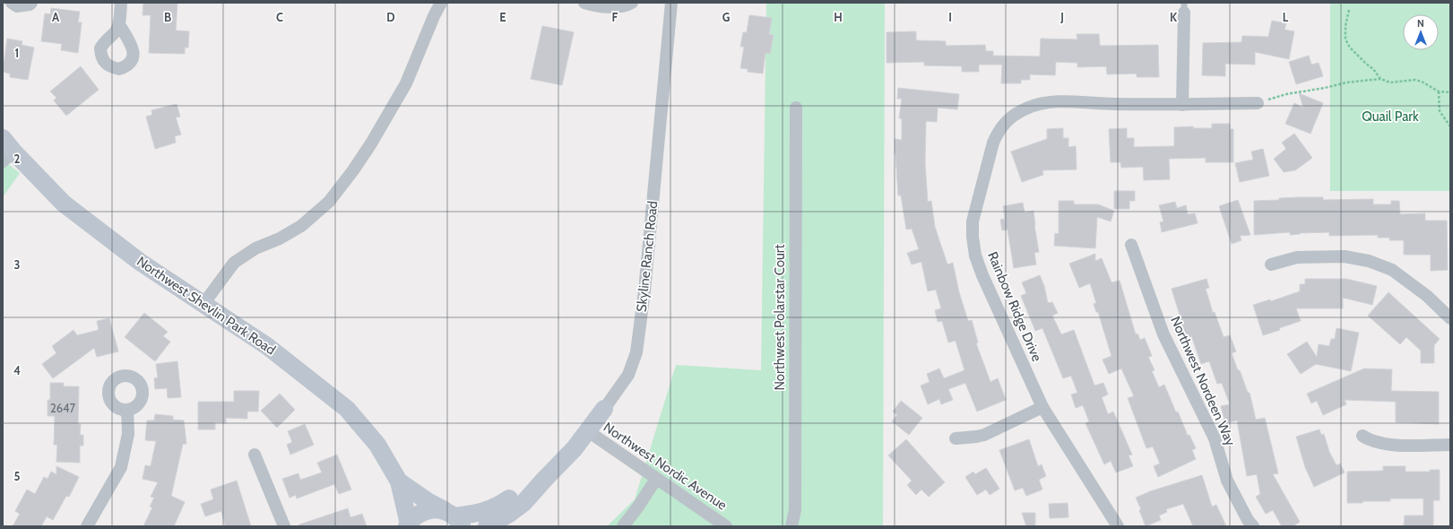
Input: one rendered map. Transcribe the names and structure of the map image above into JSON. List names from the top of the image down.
{
  "streets": {
    "street": [
      "Skyline Ranch Road",
      "Northwest Shevlin Park Road",
      "Rainbow Ridge Drive",
      "Northwest Polarstar Court",
      "Northwest Nordeen Way",
      "Northwest Nordic Avenue"
    ]
  },
  "crossings": [
    ["Skyline Ranch Road", "Northwest Shevlin Park Road"],
    ["Skyline Ranch Road", "Northwest Nordic Avenue"]
  ],
  "parks": ["Quail Park"],
  "house_numbers": ["2647"],
  "north": "top",
  "grid": {
    "columns": [
      "A",
      "B",
      "C",
      "D",
      "E",
      "F",
      "G",
      "H",
      "I",
      "J",
      "K",
      "L"
    ],
    "rows": [
      "1",
      "2",
      "3",
      "4",
      "5"
    ]
  }
}
